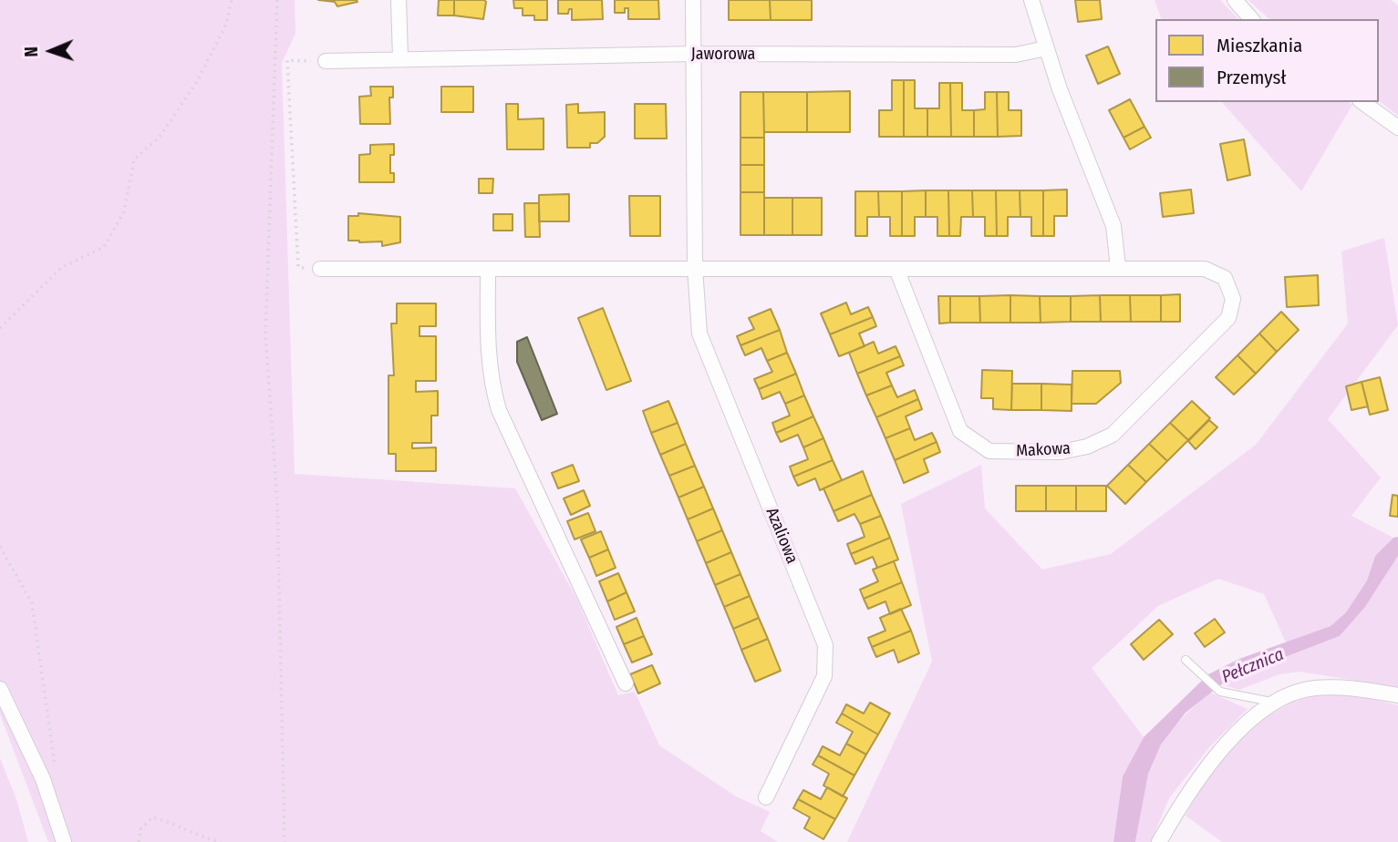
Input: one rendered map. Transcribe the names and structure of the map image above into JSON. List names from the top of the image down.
{
  "streets": {
    "street": ["Jaworowa", "Makowa", "Azaliowa"]
  },
  "crossings": [
    ["Jaworowa", "Azaliowa"]
  ],
  "water": ["Pełcznica"],
  "legend": ["Mieszkania", "Przemysł"],
  "north": "left"
}
